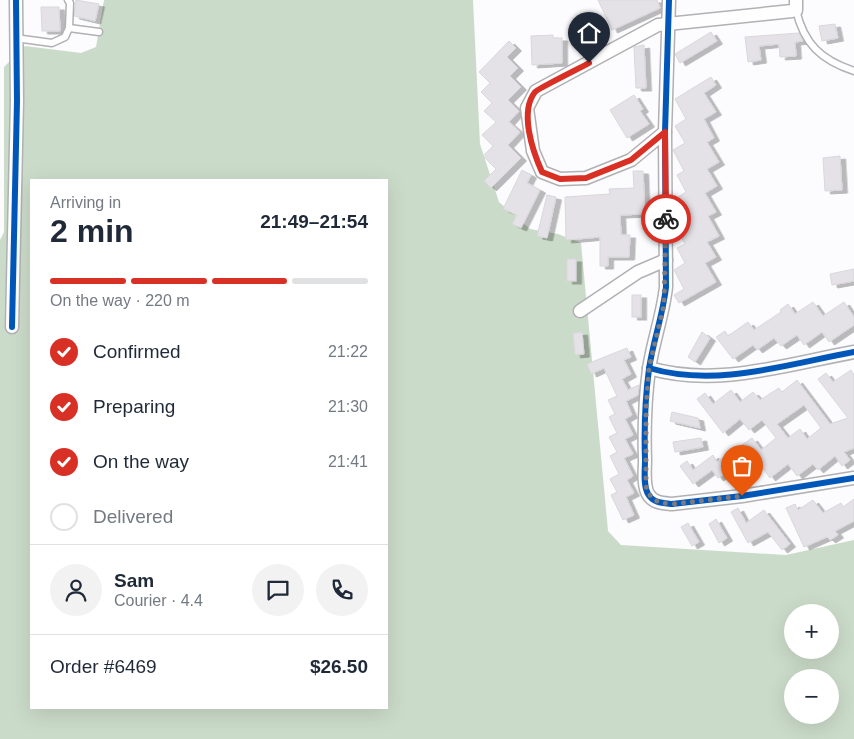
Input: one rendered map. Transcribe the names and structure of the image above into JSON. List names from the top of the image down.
{
  "page": {
    "heading": ["2 min", "Arriving in", "21:49–21:54"],
    "panel": [
      "Sam",
      "Courier · 4.4",
      "Order #6469",
      "$26.50"
    ],
    "bar": "On the way · 220 m",
    "list": [
      ["Confirmed", "21:22"],
      ["Preparing", "21:30"],
      ["On the way", "21:41"],
      "Delivered"
    ],
    "map_buttons": ["+", "−"]
  }
}
